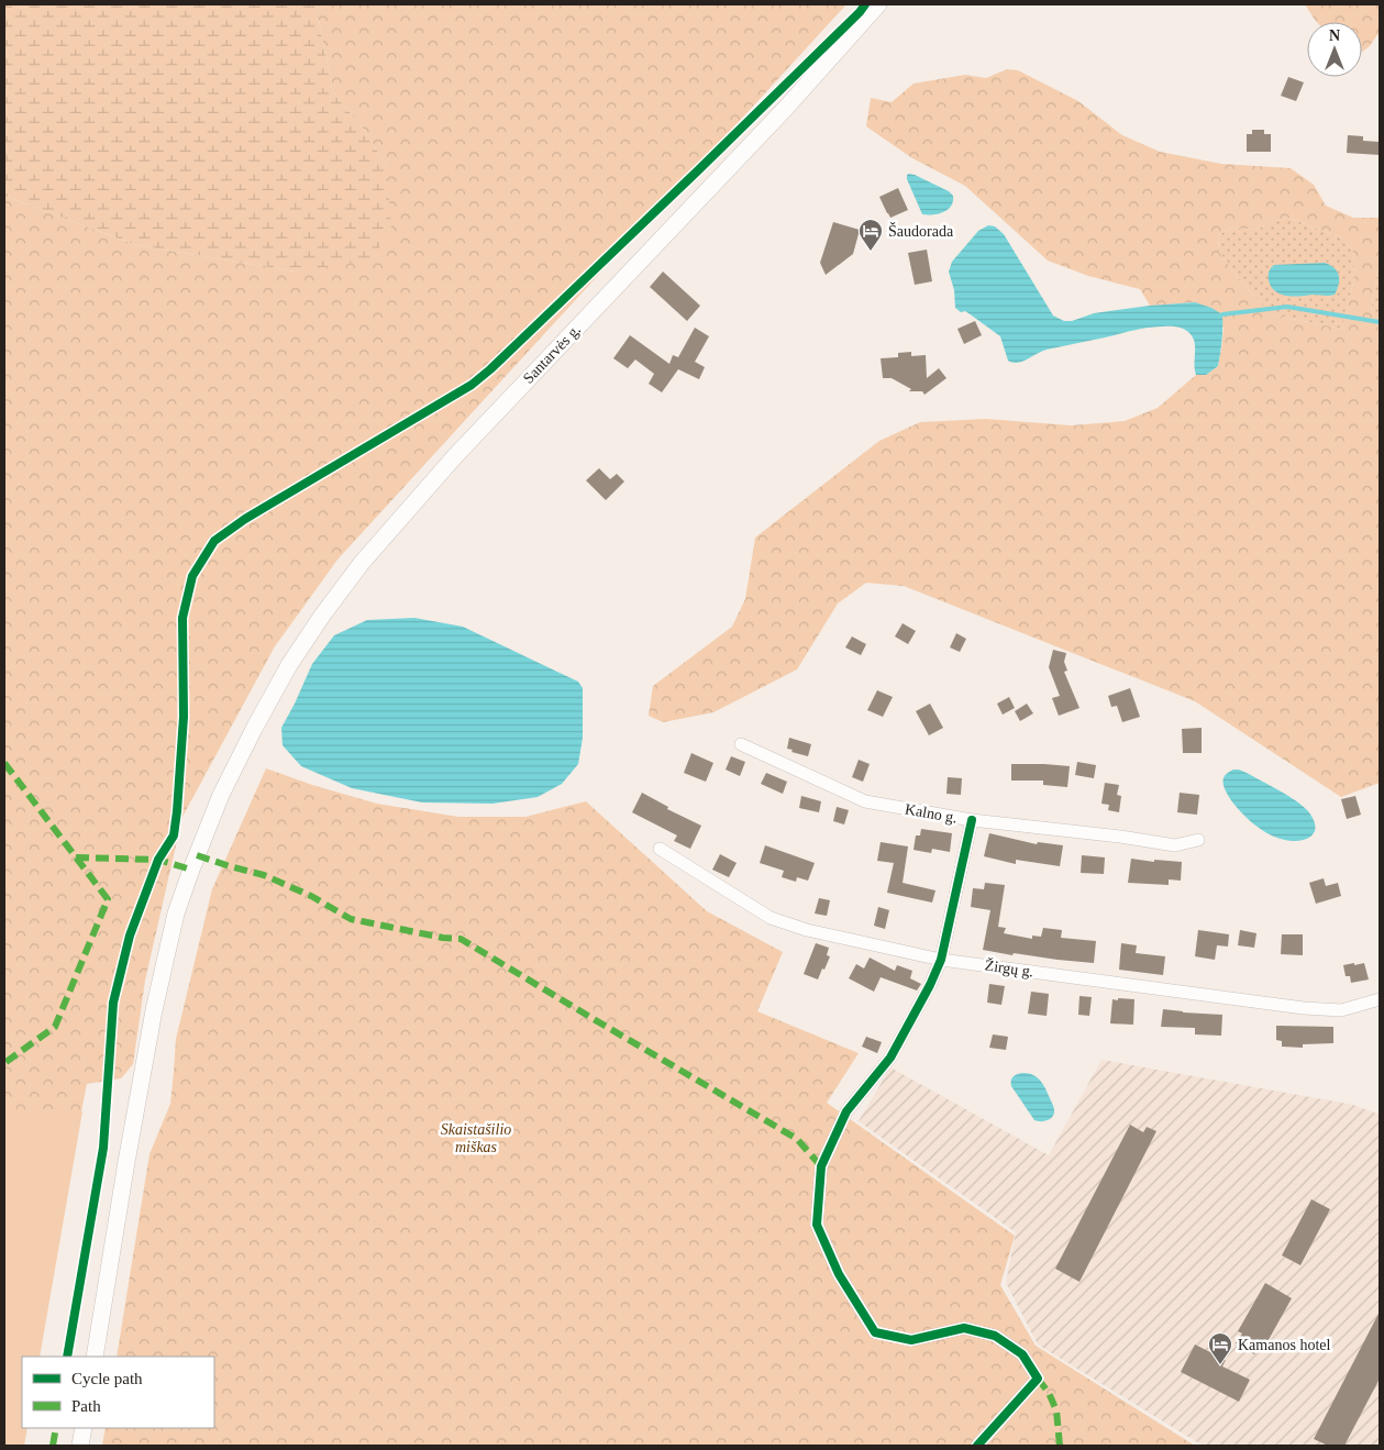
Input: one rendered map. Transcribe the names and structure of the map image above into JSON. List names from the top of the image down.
{
  "streets": {
    "main road": ["Santarvės g."],
    "street": ["Kalno g.", "Žirgų g."]
  },
  "parks": ["Skaistašilio miškas"],
  "places": {
    "hotel": ["Šaudorada", "Kamanos hotel"]
  },
  "legend": ["Cycle path", "Path"],
  "north": "top"
}
